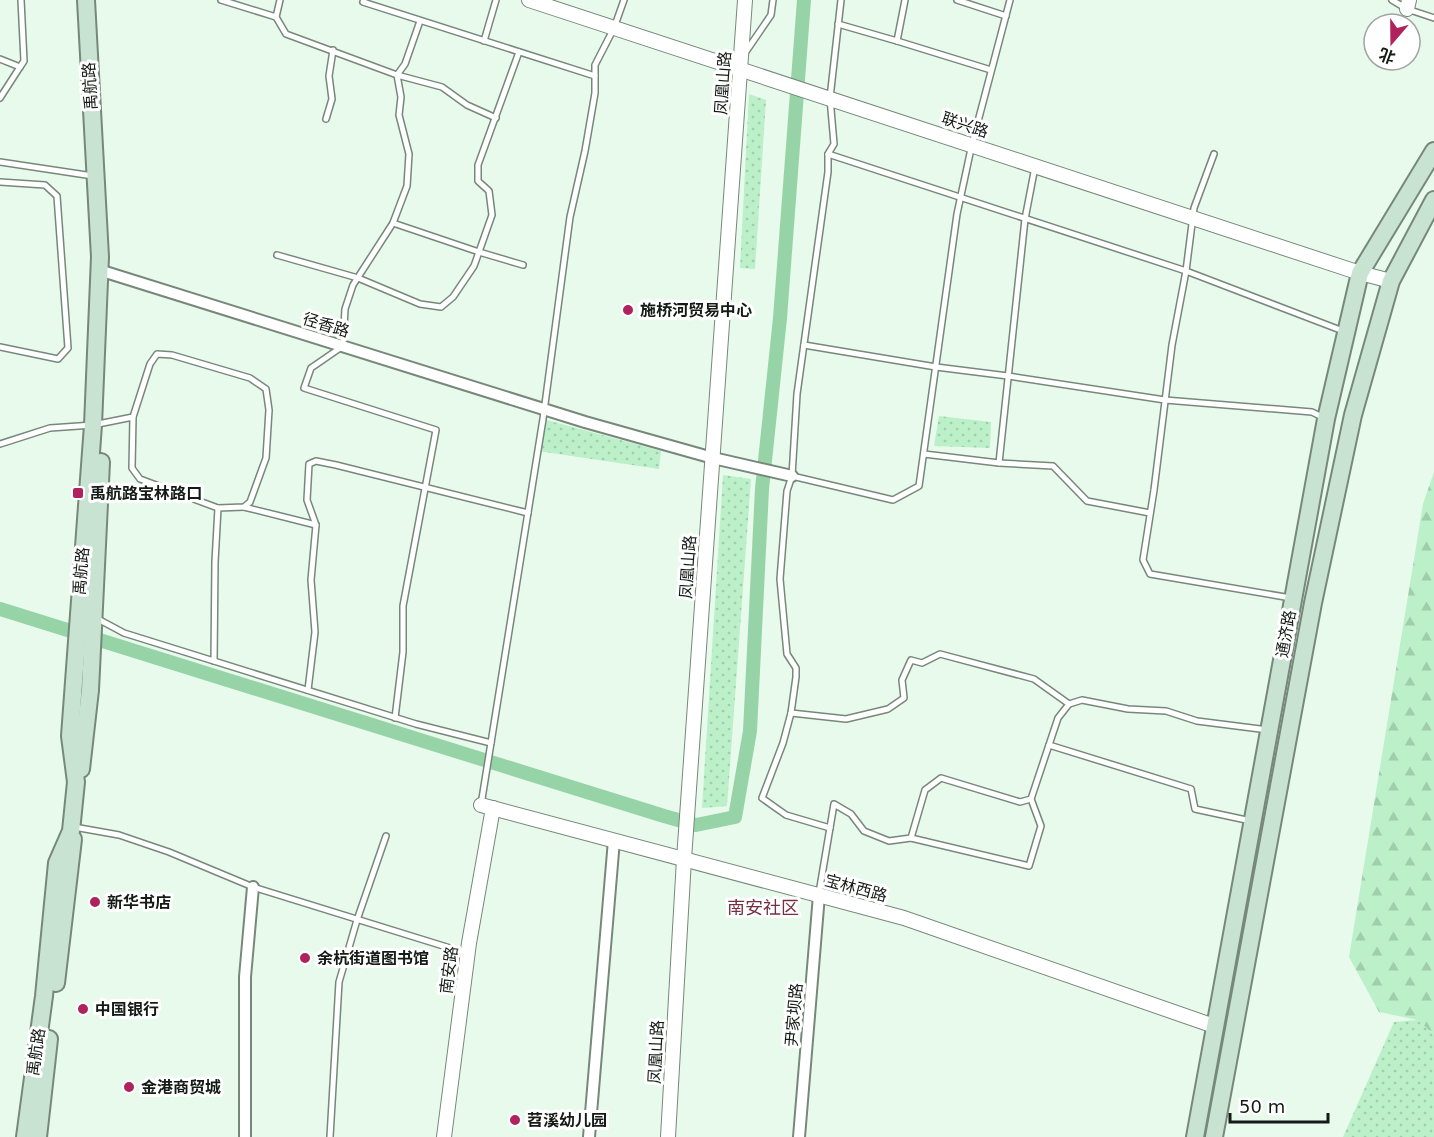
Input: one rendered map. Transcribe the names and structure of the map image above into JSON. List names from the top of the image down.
{
  "streets": {
    "main road": ["禹航路", "通济路"],
    "street": [
      "凤凰山路",
      "联兴路",
      "径香路",
      "宝林西路",
      "南安路",
      "尹家坝路"
    ]
  },
  "crossings": [
    ["凤凰山路", "联兴路"],
    ["凤凰山路", "径香路"],
    ["凤凰山路", "宝林西路"],
    ["禹航路", "径香路"],
    ["联兴路", "通济路"],
    ["通济路", "宝林西路"],
    ["宝林西路", "南安路"],
    ["宝林西路", "尹家坝路"]
  ],
  "districts": ["南安社区"],
  "places": {
    "other": [
      "施桥河贸易中心",
      "新华书店",
      "余杭街道图书馆",
      "中国银行",
      "金港商贸城",
      "苕溪幼儿园"
    ],
    "transit": ["禹航路宝林路口"]
  },
  "scale_bar": "50 m",
  "north": "bottom"
}
